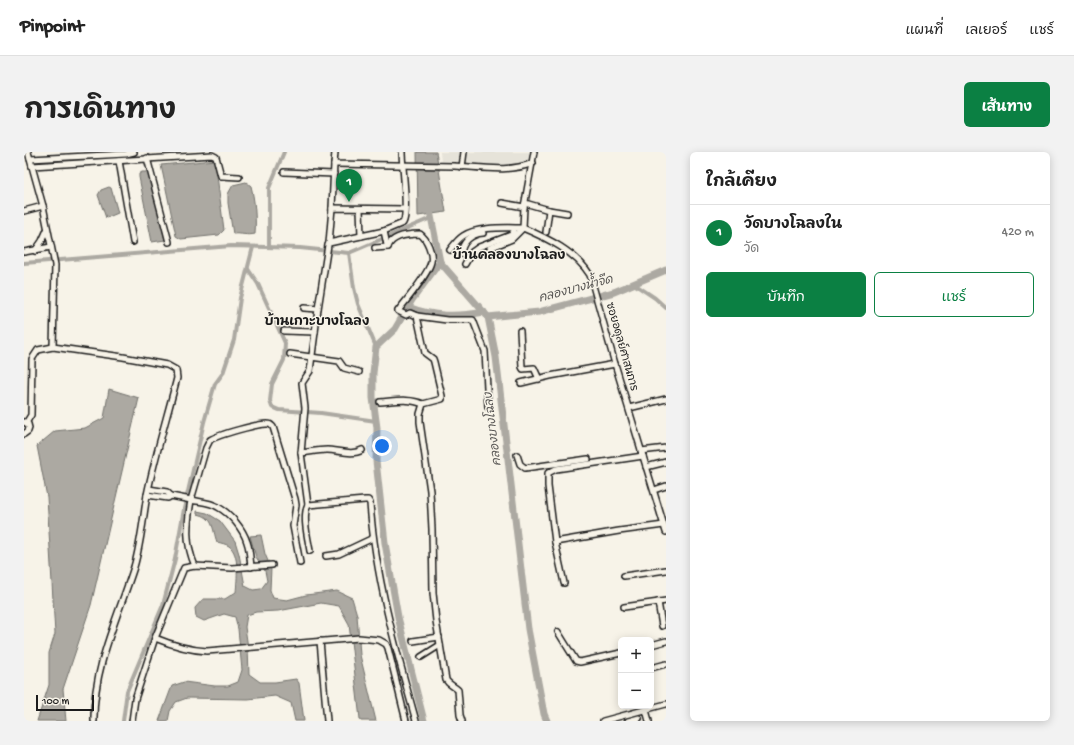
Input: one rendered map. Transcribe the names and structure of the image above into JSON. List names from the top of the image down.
{
  "streets": {
    "street": ["ซอยอดุลย์ศาสนการ"]
  },
  "districts": ["บ้านคลองบางโฉลง", "บ้านเกาะบางโฉลง"],
  "water": ["คลองบางน้ำจืด", "คลองบางโฉลง"],
  "scale_bar": "100 m",
  "page": {
    "header": "Pinpoint",
    "nav": ["แผนที่", "เลเยอร์", "แชร์"],
    "title": "การเดินทาง",
    "buttons": [
      "เส้นทาง",
      ["บันทึก", "แชร์"]
    ],
    "heading": "ใกล้เคียง",
    "pins": "1",
    "list": [
      {
        "mark": "1",
        "name": "วัดบางโฉลงใน",
        "note": "วัด",
        "value": "420 m"
      }
    ],
    "map_buttons": ["+", "−"],
    "scale": "100 m"
  }
}
